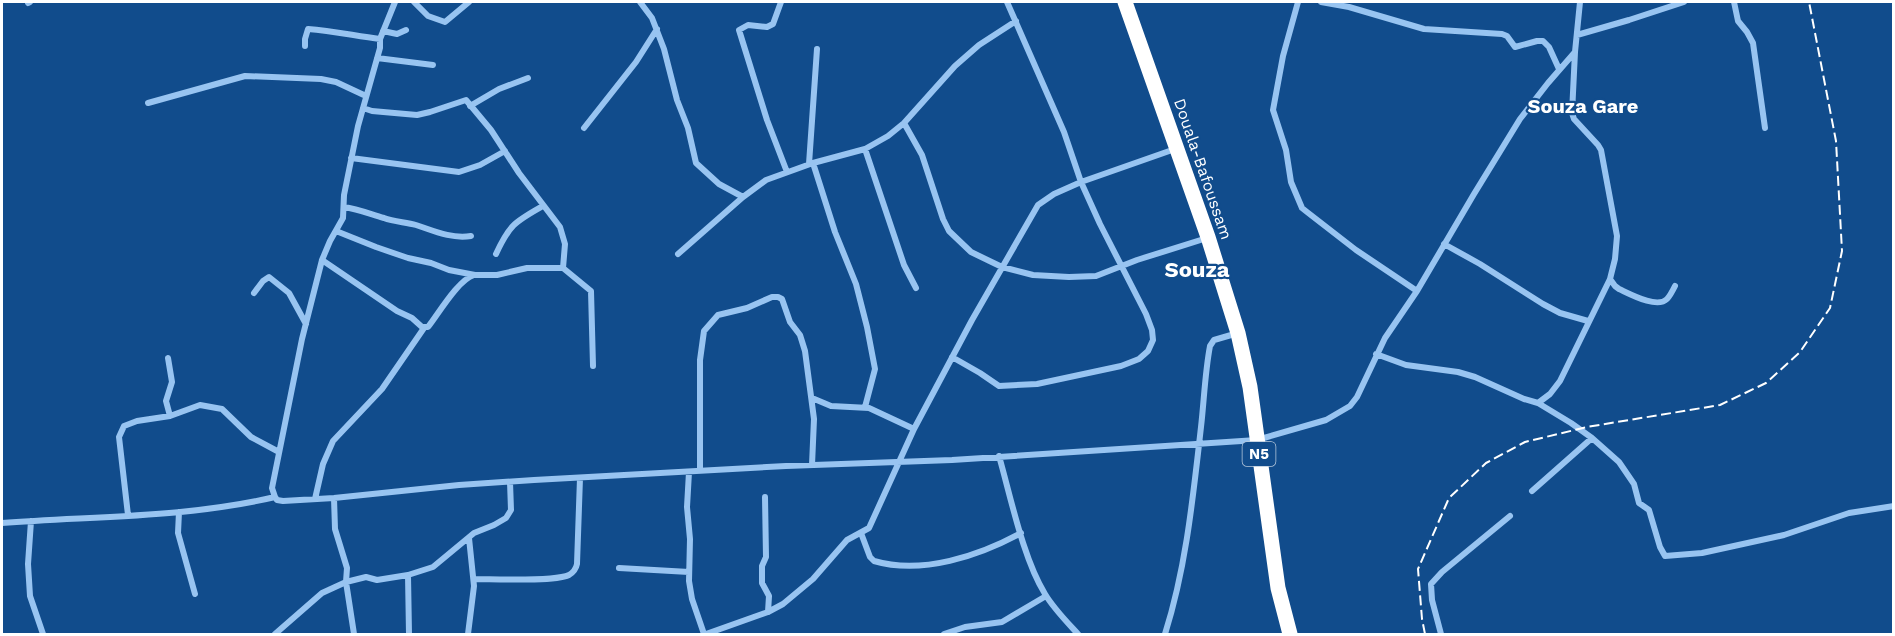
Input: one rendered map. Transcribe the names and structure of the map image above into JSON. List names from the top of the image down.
{
  "streets": {
    "highway": ["Douala-Bafoussam", "N5"]
  },
  "districts": ["Souza Gare", "Souza"]
}
